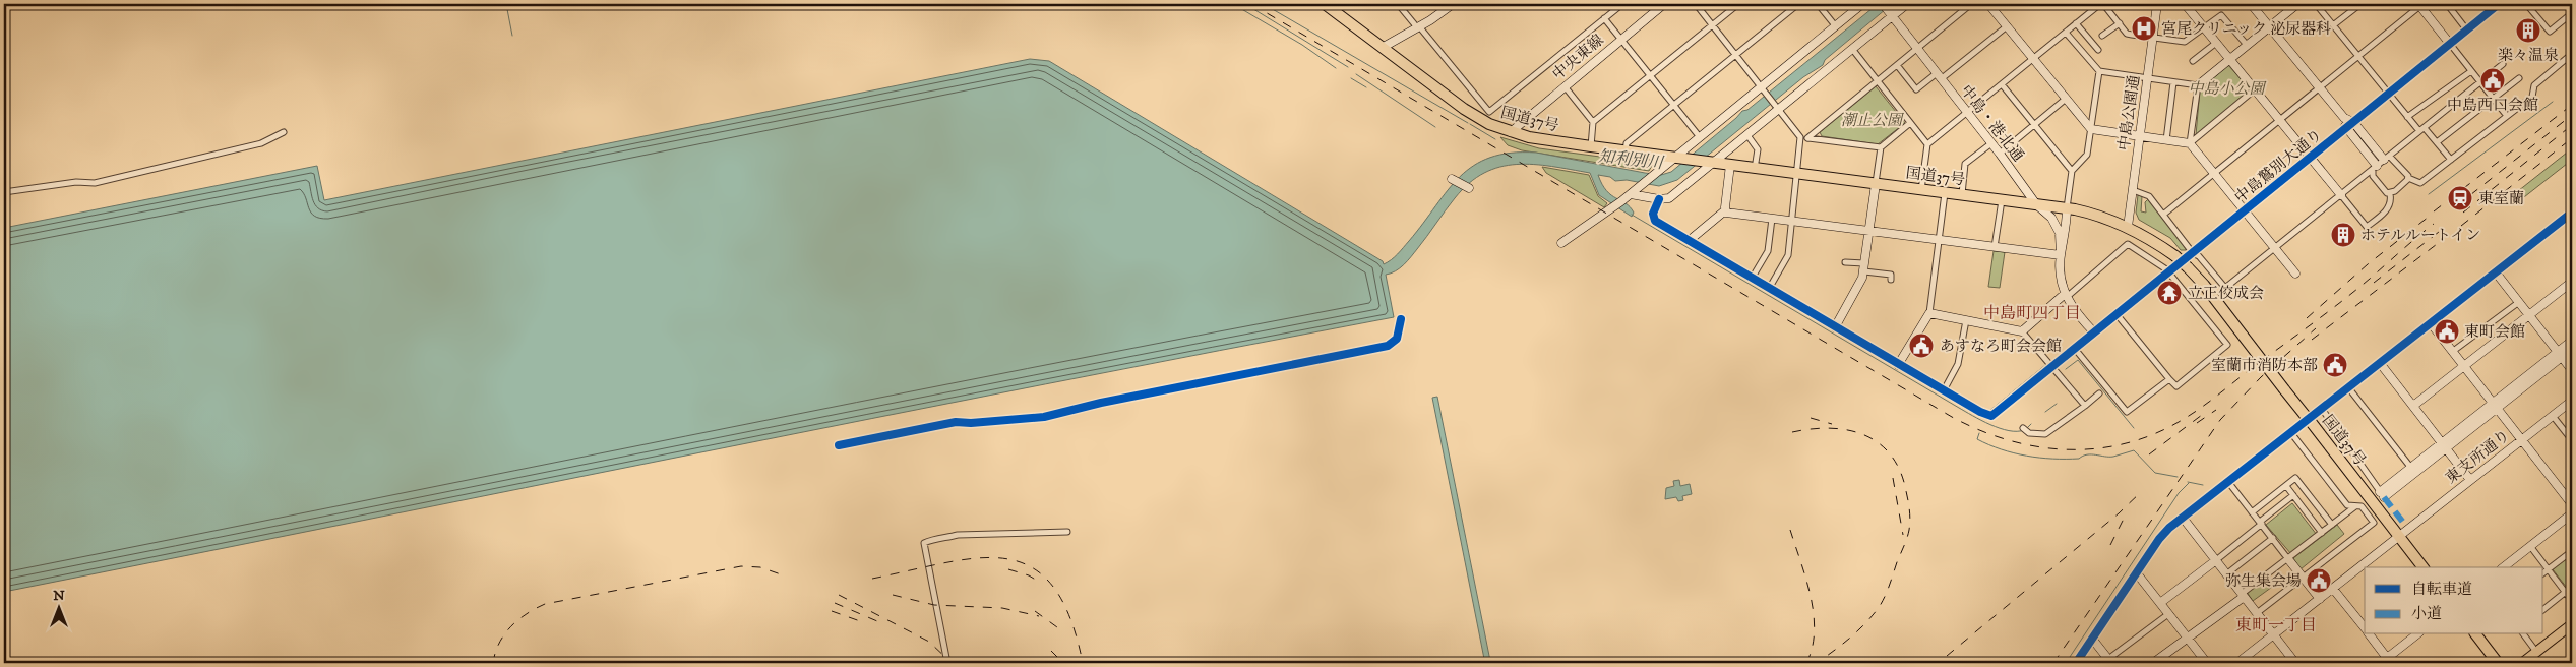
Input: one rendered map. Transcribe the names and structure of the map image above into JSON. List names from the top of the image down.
{
  "streets": {
    "highway": ["国道37号"],
    "street": [
      "中央東線",
      "中島公園通",
      "中島・港北通",
      "中島鷲別大通り",
      "東支所通り"
    ]
  },
  "crossings": [
    ["中央東線", "国道37号"],
    ["中島公園通", "国道37号"],
    ["国道37号", "中島・港北通"],
    ["国道37号", "東支所通り"]
  ],
  "districts": ["中島町四丁目", "東町一丁目"],
  "water": ["知利別川"],
  "parks": ["中島小公園", "潮止公園"],
  "places": {
    "hospital": ["宮尾クリニック 泌尿器科"],
    "building": ["楽々温泉", "ホテルルートイン"],
    "public building": [
      "中島西口会館",
      "東町会館",
      "あすなろ町会会館",
      "室蘭市消防本部",
      "弥生集会場"
    ],
    "station": ["東室蘭"],
    "temple": ["立正佼成会"]
  },
  "legend": ["自転車道", "小道"],
  "north": "top"
}
